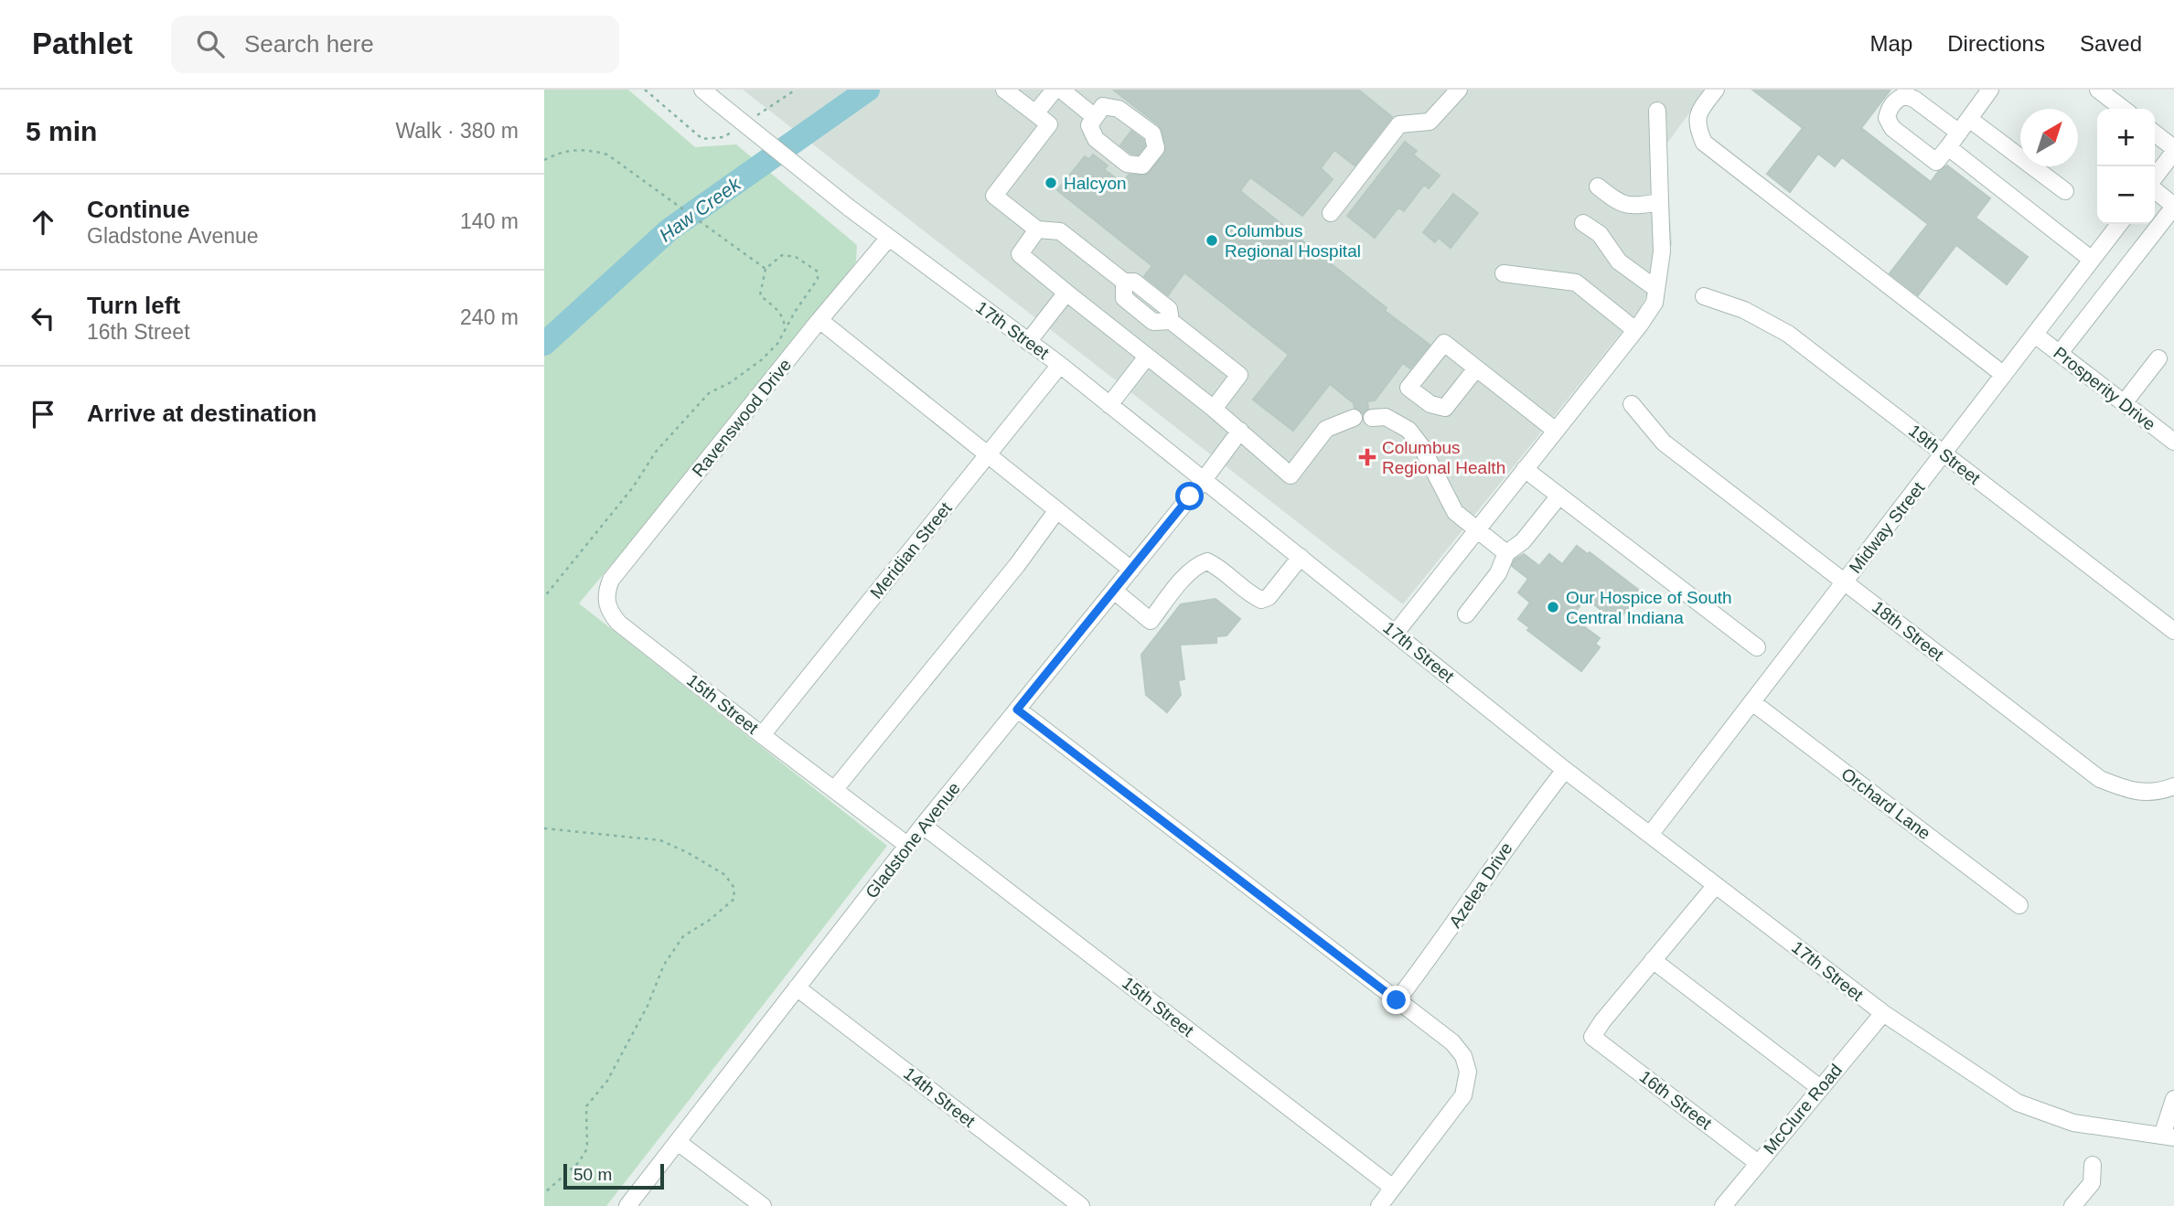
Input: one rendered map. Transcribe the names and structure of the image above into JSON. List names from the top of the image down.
{
  "streets": {
    "street": [
      "17th Street",
      "Prosperity Drive",
      "Ravenswood Drive",
      "19th Street",
      "Midway Street",
      "Meridian Street",
      "18th Street",
      "15th Street",
      "Orchard Lane",
      "Gladstone Avenue",
      "Azelea Drive",
      "14th Street",
      "16th Street",
      "McClure Road"
    ]
  },
  "crossings": [
    ["17th Street", "Ravenswood Drive"],
    ["17th Street", "Midway Street"],
    ["17th Street", "Meridian Street"],
    ["17th Street", "Gladstone Avenue"],
    ["17th Street", "Azelea Drive"],
    ["17th Street", "McClure Road"],
    ["Prosperity Drive", "Midway Street"],
    ["Ravenswood Drive", "15th Street"],
    ["19th Street", "Midway Street"],
    ["Midway Street", "18th Street"],
    ["Midway Street", "Orchard Lane"],
    ["Meridian Street", "15th Street"],
    ["15th Street", "Gladstone Avenue"],
    ["Gladstone Avenue", "14th Street"],
    ["16th Street", "McClure Road"]
  ],
  "water": ["Haw Creek"],
  "places": {
    "other": ["Halcyon", "Columbus Regional Hospital", "Our Hospice of South Central Indiana"],
    "health": ["Columbus Regional Health"]
  },
  "scale_bar": "50 m",
  "north": "top right",
  "page": {
    "header": "Pathlet",
    "search": "Search here",
    "nav": ["Map", "Directions", "Saved"],
    "heading": ["5 min", "Walk · 380 m"],
    "map_buttons": ["+", "−"],
    "list": [
      ["Continue", "Gladstone Avenue", "140 m"],
      ["Turn left", "16th Street", "240 m"],
      "Arrive at destination"
    ],
    "scale": "50 m"
  }
}
